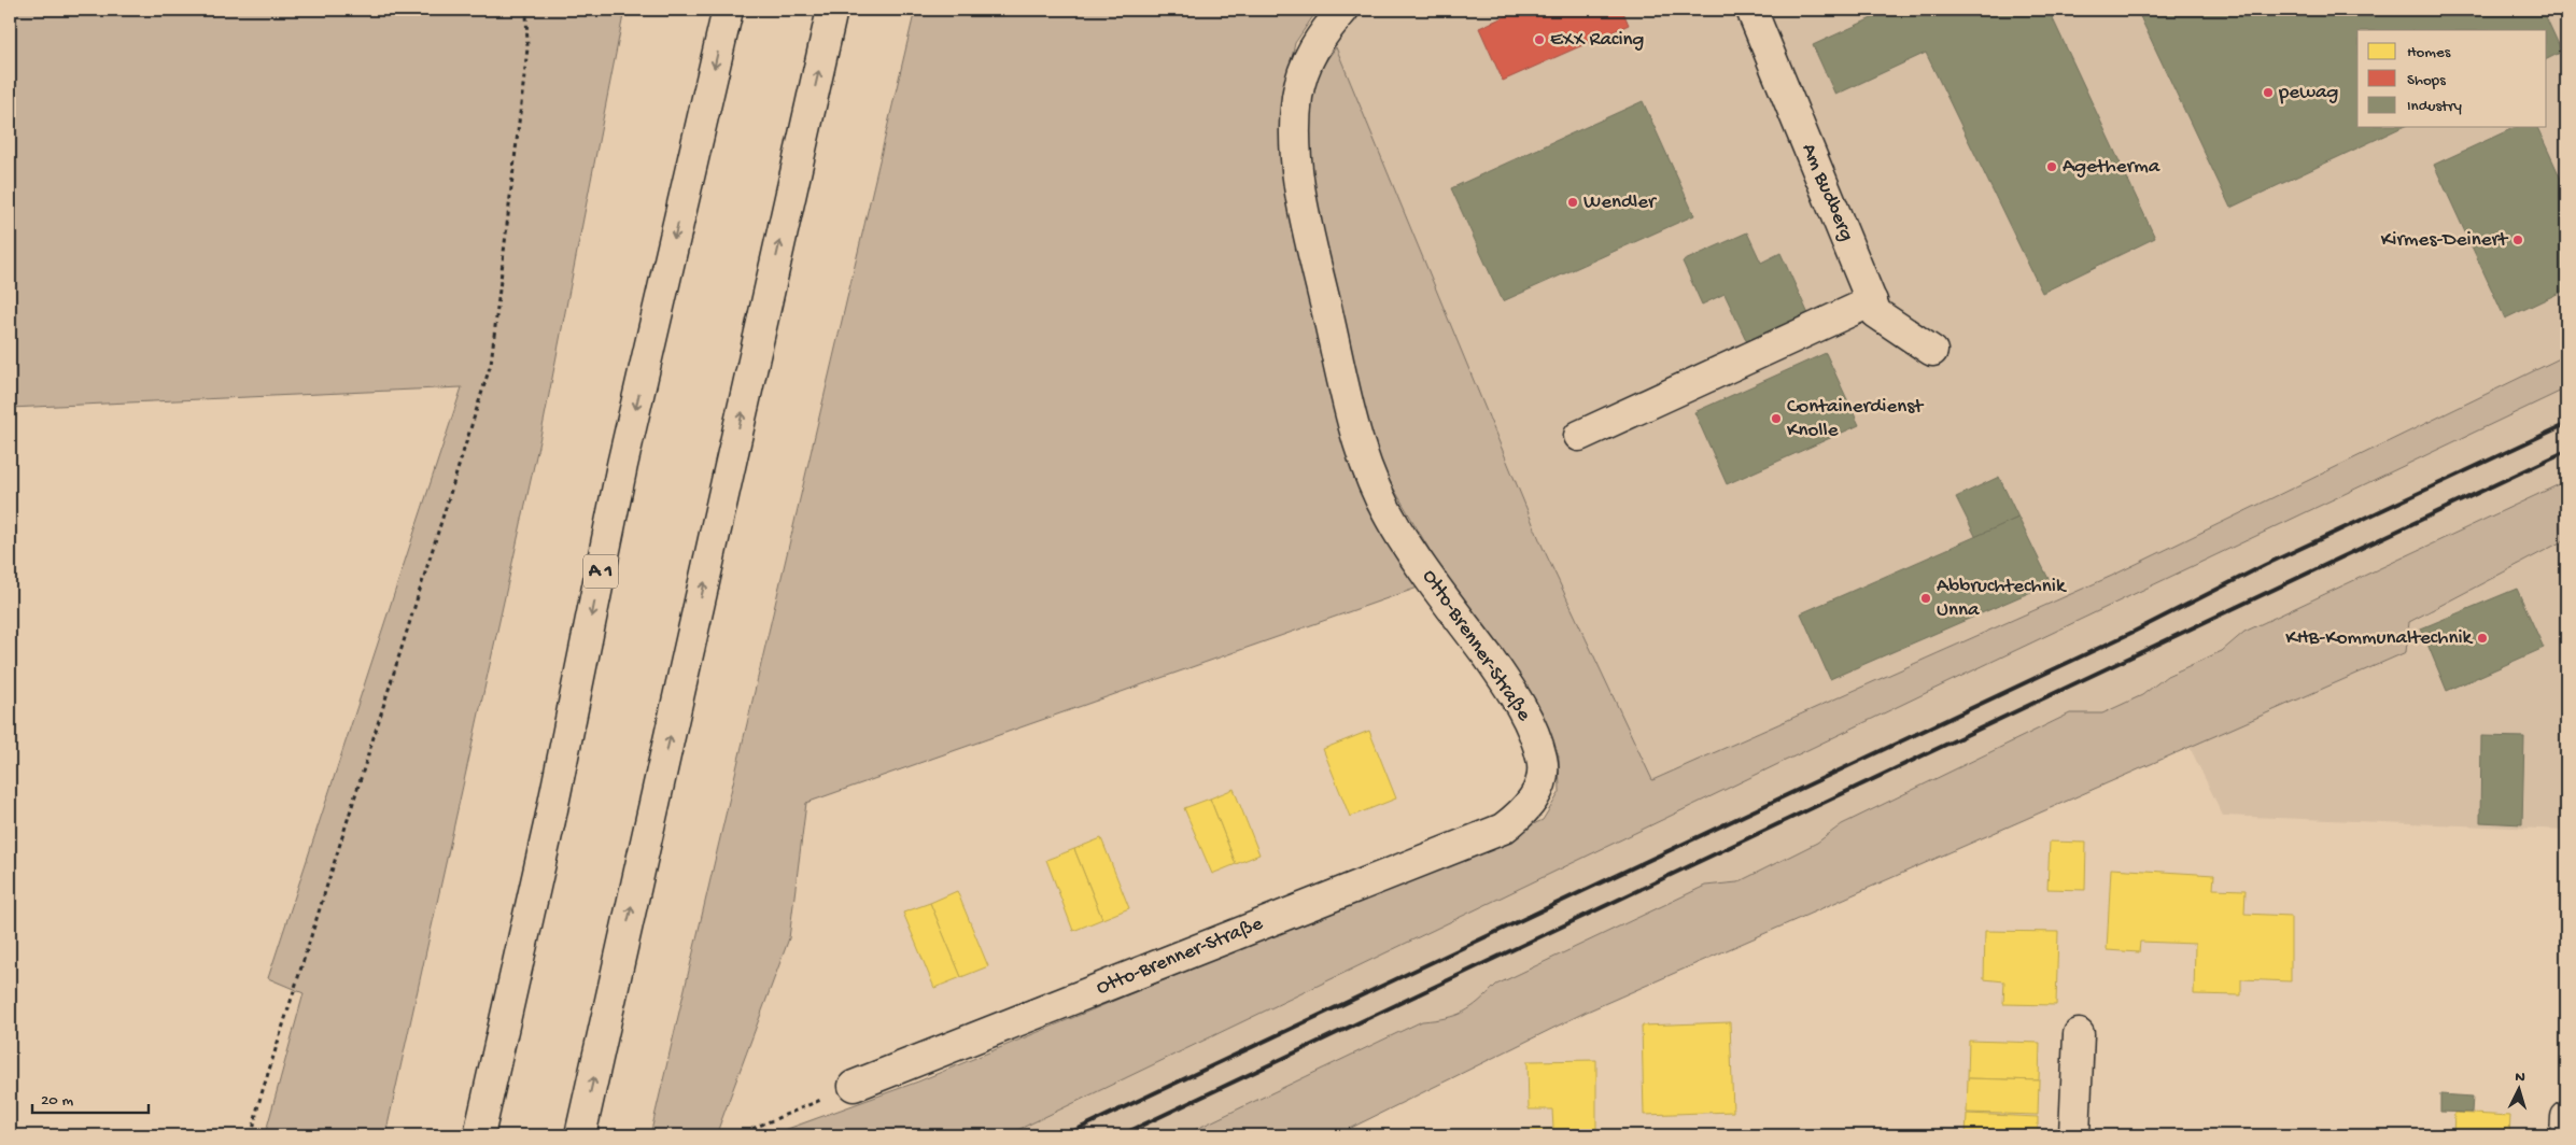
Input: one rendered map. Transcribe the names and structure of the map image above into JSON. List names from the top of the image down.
{
  "streets": {
    "main road": ["Am Budberg", "A 1", "Otto-Brenner-Straße"]
  },
  "places": [
    "EXX Racing",
    "pewag",
    "Agetherma",
    "Wendler",
    "Kirmes-Deinert",
    "Containerdienst Knolle",
    "Abbruchtechnik Unna",
    "KHB-Kommunaltechnik"
  ],
  "legend": ["Homes", "Shops", "Industry"],
  "scale_bar": "20 m",
  "north": "top"
}
